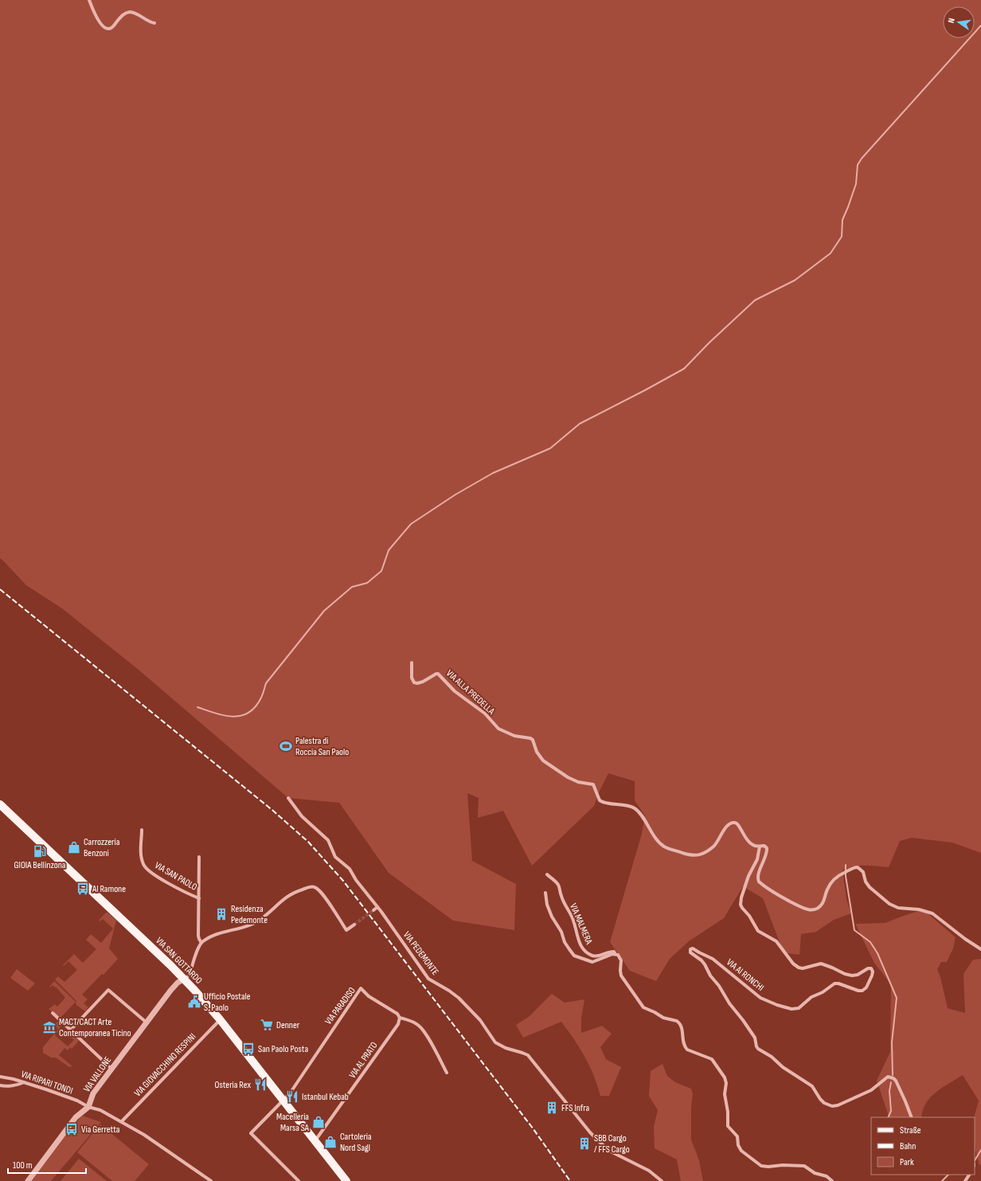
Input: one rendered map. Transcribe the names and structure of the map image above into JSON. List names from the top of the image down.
{
  "streets": {
    "main road": ["VIA SAN GOTTARDO"],
    "street": [
      "VIA ALLA PREDELLA",
      "VIA SAN PAOLO",
      "VIA MALMERA",
      "VIA PEDEMONTE",
      "VIA AI RONCHI",
      "VIA PARADISO",
      "VIA AL PRATO",
      "VIA GIOVACCHINO RESPINI",
      "VIA VALLONE",
      "VIA RIPARI TONDI"
    ]
  },
  "crossings": [
    ["VIA ALLA PREDELLA", "VIA AI RONCHI"],
    ["VIA SAN GOTTARDO", "VIA PARADISO"],
    ["VIA SAN GOTTARDO", "VIA AL PRATO"],
    ["VIA SAN GOTTARDO", "VIA GIOVACCHINO RESPINI"],
    ["VIA SAN GOTTARDO", "VIA VALLONE"],
    ["VIA PARADISO", "VIA AL PRATO"],
    ["VIA VALLONE", "VIA RIPARI TONDI"]
  ],
  "places": {
    "sports": ["Palestra di Roccia San Paolo"],
    "shop": ["Carrozzeria Benzoni", "Macelleria Marsa SA", "Cartoleria Nord Sagl"],
    "fuel station": ["GIOIA Bellinzona"],
    "bus stop": ["Al Ramone", "San Paolo Posta", "Via Gerretta"],
    "building": ["Residenza Pedemonte", "FFS Infra", "SBB Cargo / FFS Cargo"],
    "public building": ["Ufficio Postale S. Paolo"],
    "supermarket": ["Denner"],
    "museum": ["MACT/CACT Arte Contemporanea Ticino"],
    "restaurant": ["Osteria Rex", "Istanbul Kebab"]
  },
  "legend": ["Straße", "Bahn", "Park"],
  "scale_bar": "100 m",
  "north": "left"
}
